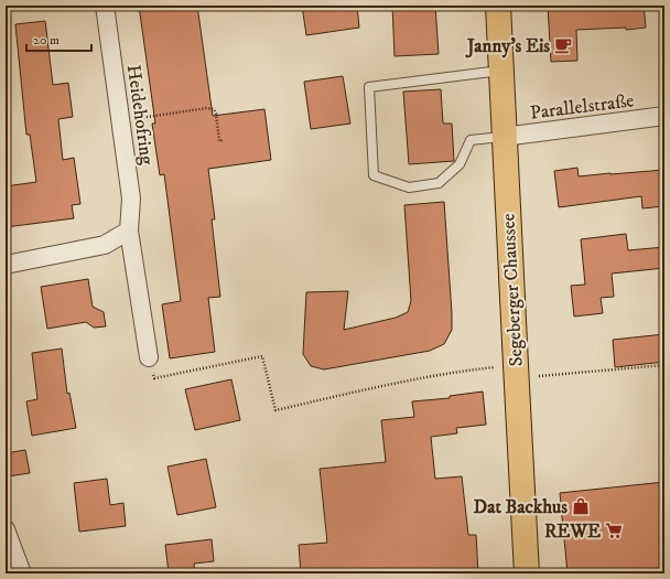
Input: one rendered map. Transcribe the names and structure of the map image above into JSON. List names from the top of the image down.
{
  "streets": {
    "main road": ["Segeberger Chaussee"],
    "street": ["Parallelstraße", "Heidehofring"]
  },
  "crossings": [
    ["Parallelstraße", "Segeberger Chaussee"]
  ],
  "places": {
    "cafe": ["Janny's Eis"],
    "shop": ["Dat Backhus"],
    "supermarket": ["REWE"]
  },
  "scale_bar": "20 m"
}
